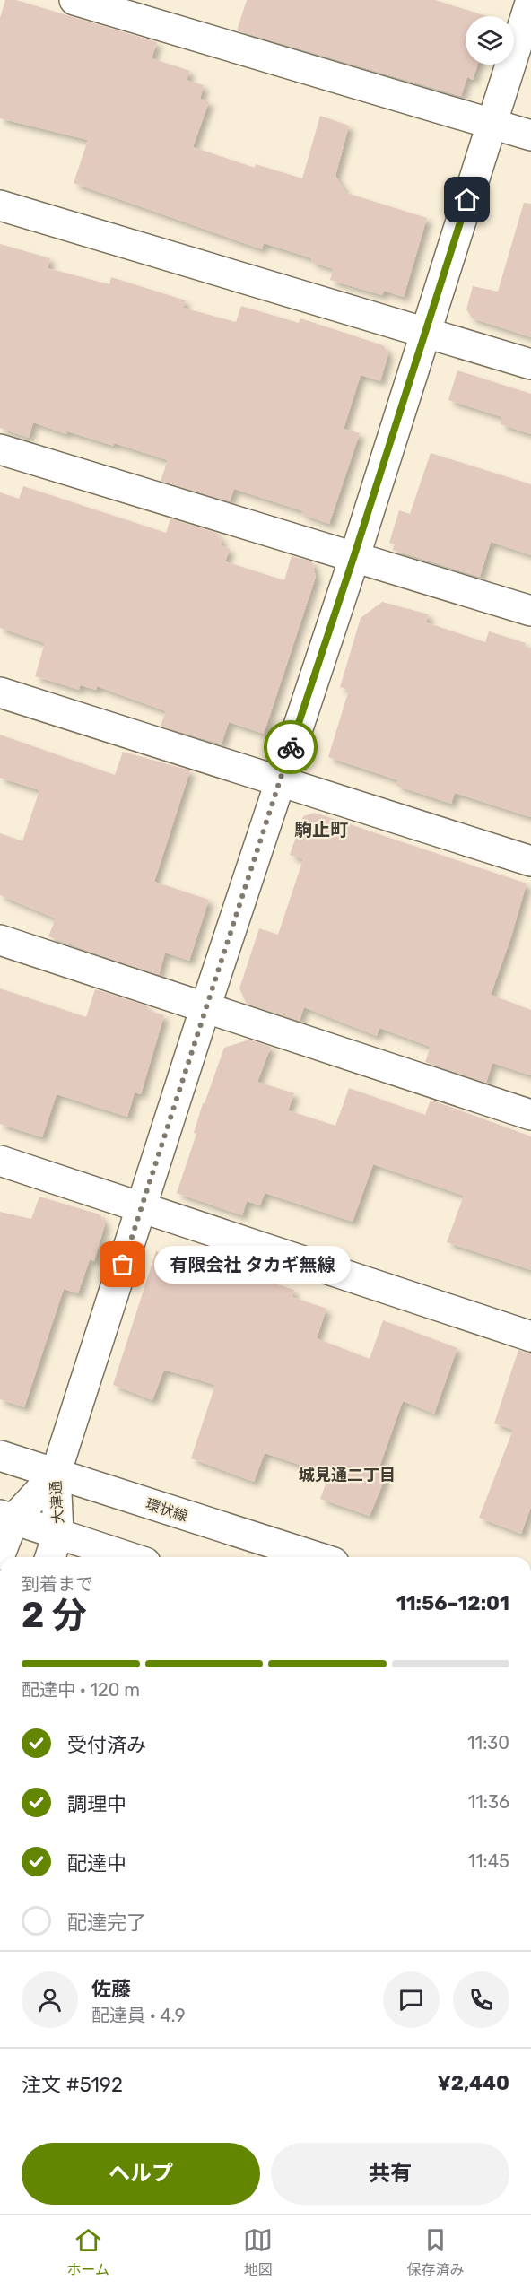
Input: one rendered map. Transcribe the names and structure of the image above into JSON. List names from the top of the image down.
{
  "streets": {
    "street": ["大津通", "環状線"]
  },
  "crossings": [
    ["大津通", "環状線"]
  ],
  "districts": ["駒止町", "城見通二丁目"],
  "places": ["有限会社 タカギ無線"],
  "page": {
    "bubble": "有限会社 タカギ無線",
    "heading": ["2 分", "到着まで", "11:56–12:01"],
    "panel": [
      "佐藤",
      "配達員 · 4.9",
      "注文 #5192",
      "¥2,440"
    ],
    "bar": "配達中 · 120 m",
    "list": [
      ["受付済み", "11:30"],
      ["調理中", "11:36"],
      ["配達中", "11:45"],
      "配達完了"
    ],
    "buttons": ["ヘルプ", "共有"],
    "tabs": ["ホーム", "地図", "保存済み"]
  }
}
